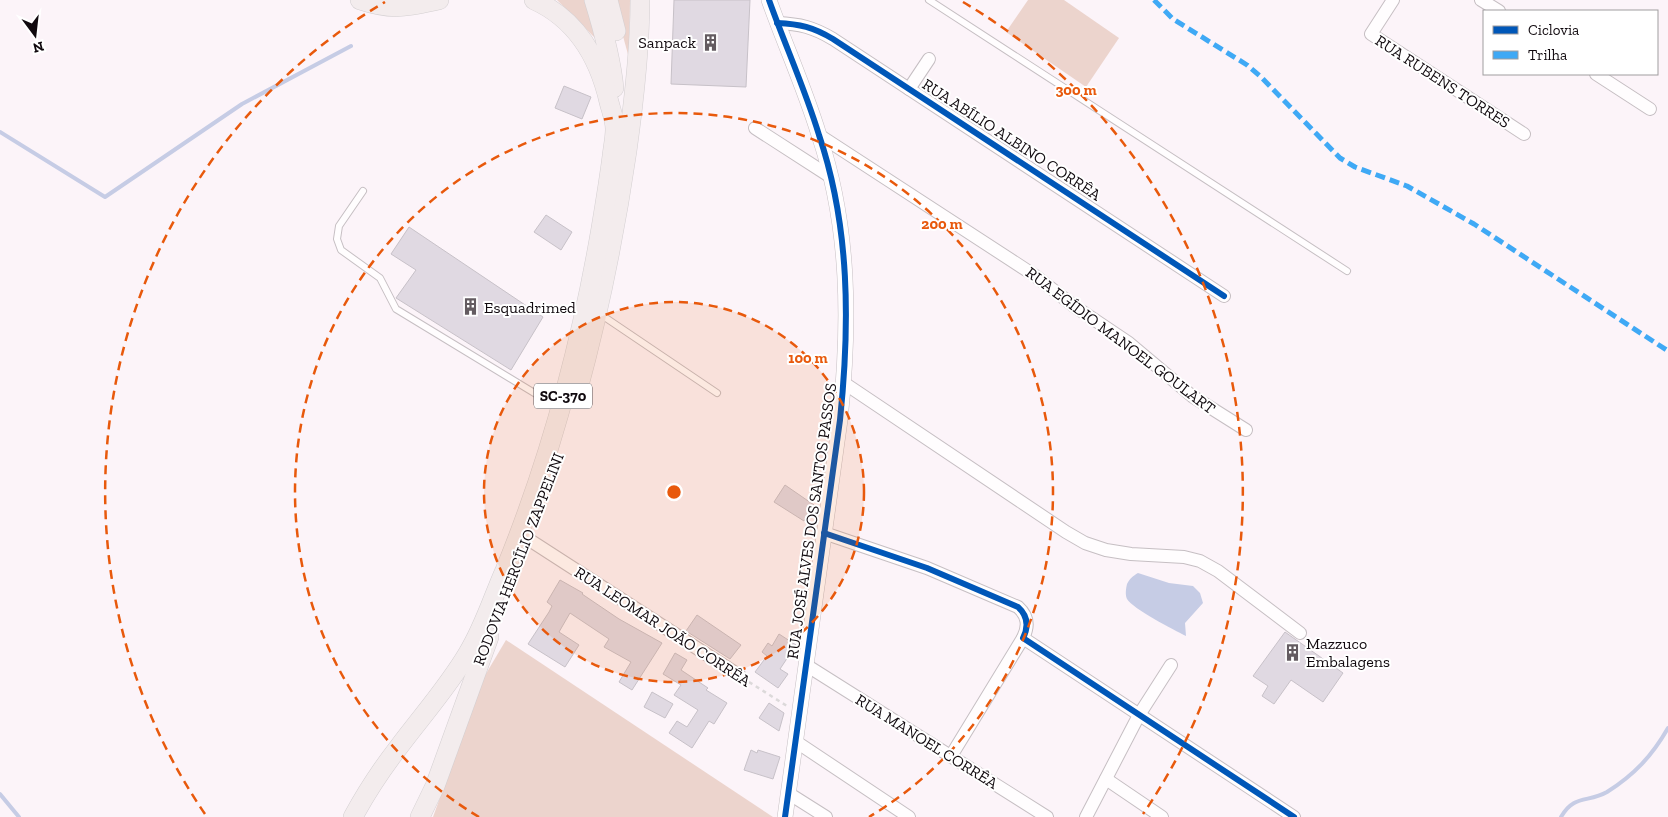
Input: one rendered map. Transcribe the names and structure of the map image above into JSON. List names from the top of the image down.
{
  "streets": {
    "main road": ["SC-370", "RODOVIA HERCÍLIO ZAPPELINI"],
    "street": [
      "RUA RUBENS TORRES",
      "RUA ABÍLIO ALBINO CORRÊA",
      "RUA EGÍDIO MANOEL GOULART",
      "RUA JOSÉ ALVES DOS SANTOS PASSOS",
      "RUA LEOMAR JOÃO CORRÊA",
      "RUA MANOEL CORRÊA"
    ]
  },
  "crossings": [
    ["RUA ABÍLIO ALBINO CORRÊA", "RUA JOSÉ ALVES DOS SANTOS PASSOS"],
    ["RUA EGÍDIO MANOEL GOULART", "RUA JOSÉ ALVES DOS SANTOS PASSOS"],
    ["SC-370", "RODOVIA HERCÍLIO ZAPPELINI"],
    ["RUA JOSÉ ALVES DOS SANTOS PASSOS", "RUA LEOMAR JOÃO CORRÊA"],
    ["RUA JOSÉ ALVES DOS SANTOS PASSOS", "RUA MANOEL CORRÊA"],
    ["RODOVIA HERCÍLIO ZAPPELINI", "RUA LEOMAR JOÃO CORRÊA"]
  ],
  "places": {
    "building": ["Sanpack", "Esquadrimed", "Mazzuco Embalagens"]
  },
  "legend": ["Ciclovia", "Trilha"],
  "north": "bottom",
  "rings": ["300 m", "200 m", "100 m"]
}
